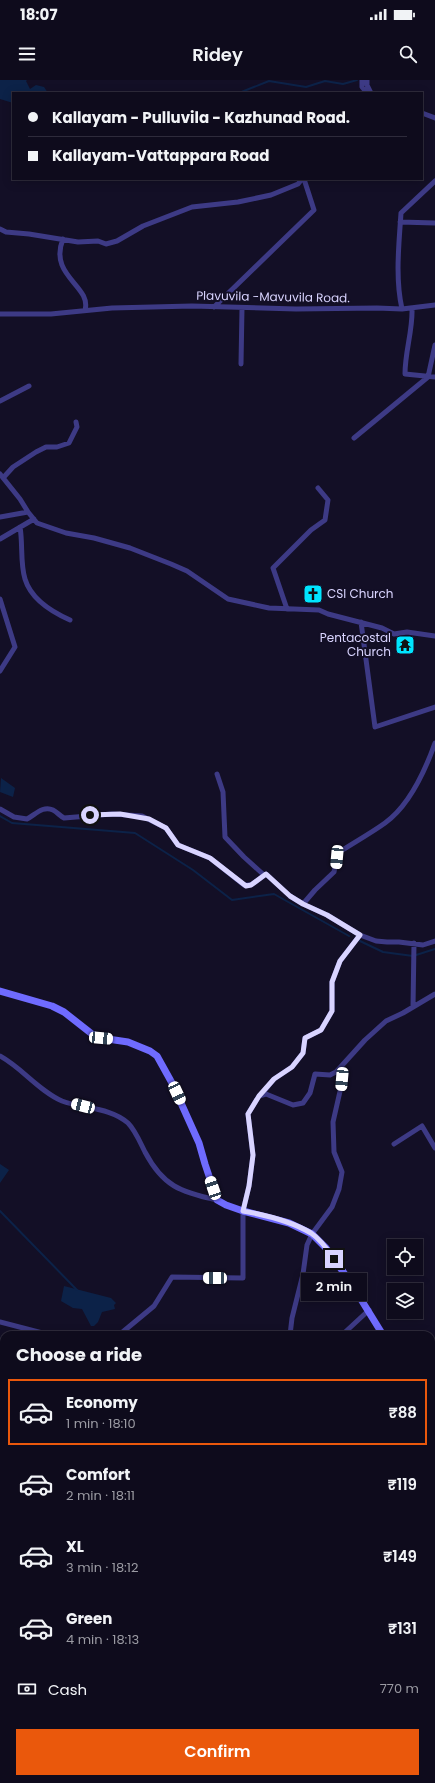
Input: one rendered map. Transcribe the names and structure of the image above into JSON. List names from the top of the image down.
{
  "streets": {
    "street": ["Plavuvila -Mavuvila Road."]
  },
  "places": {
    "church": ["CSI Church"],
    "temple": ["Pentacostal Church"]
  },
  "page": {
    "status": "18:07",
    "header": "Ridey",
    "banner": ["Kallayam - Pulluvila - Kazhunad Road.", "Kallayam-Vattappara Road"],
    "bubble": "2 min",
    "heading": "Choose a ride",
    "list": [
      {
        "name": "Economy",
        "note": "1 min · 18:10",
        "value": "₹88"
      },
      {
        "name": "Comfort",
        "note": "2 min · 18:11",
        "value": "₹119"
      },
      {
        "name": "XL",
        "note": "3 min · 18:12",
        "value": "₹149"
      },
      {
        "name": "Green",
        "note": "4 min · 18:13",
        "value": "₹131"
      }
    ],
    "pay": ["Cash", "770 m"],
    "buttons": "Confirm"
  }
}
